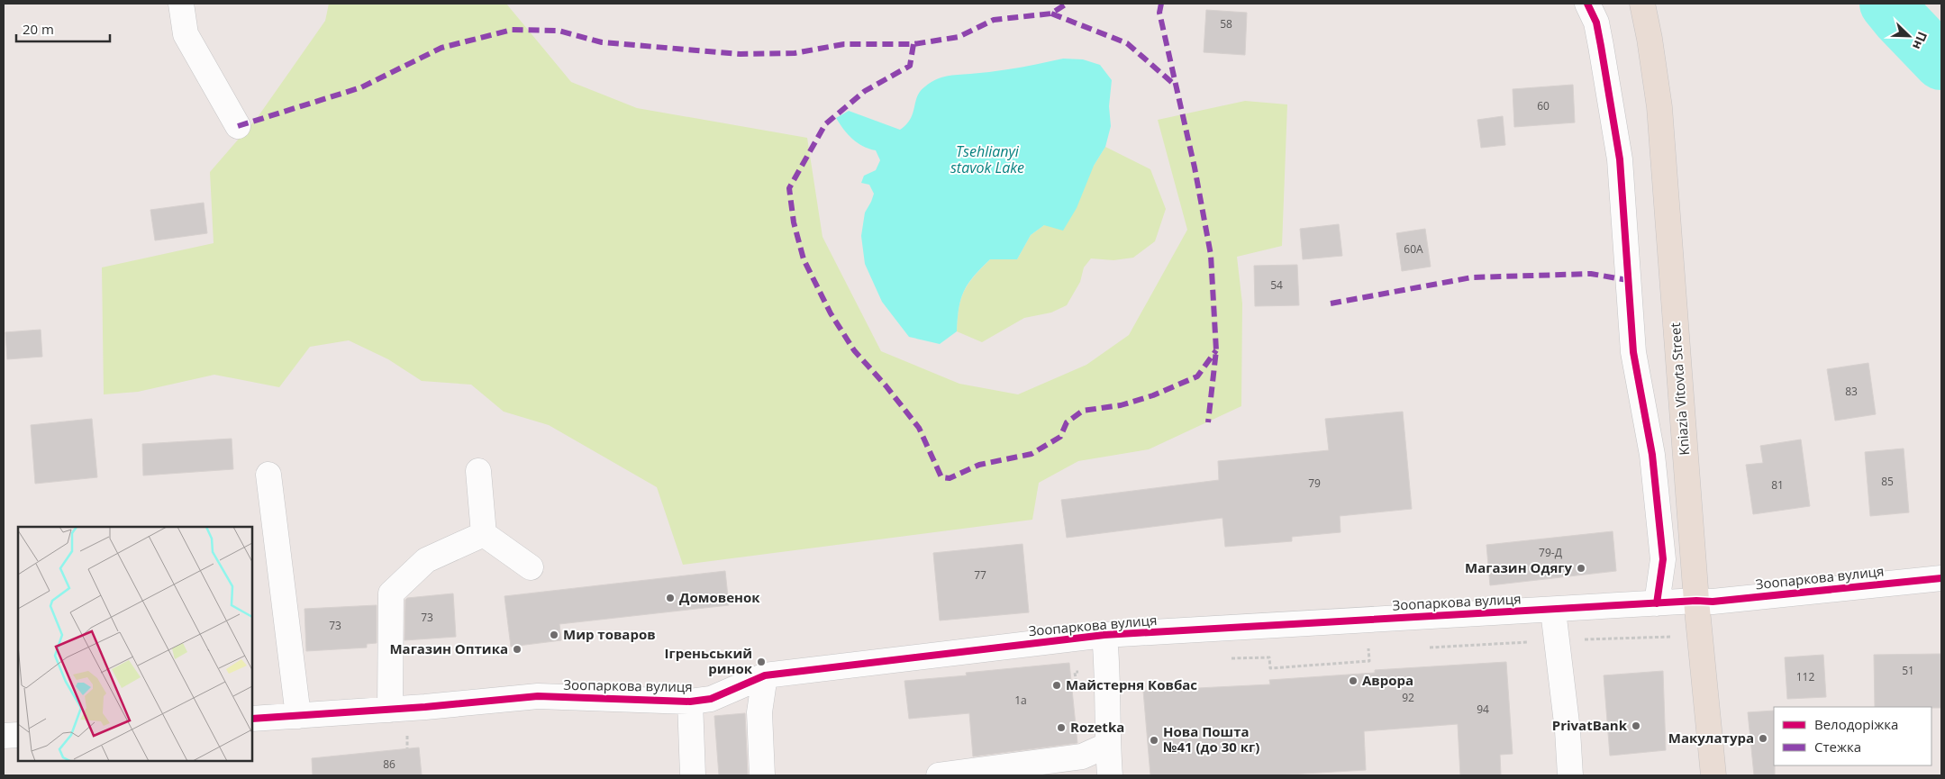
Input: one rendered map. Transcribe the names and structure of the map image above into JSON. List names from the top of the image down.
{
  "streets": {
    "main road": ["Kniazia Vitovta Street"],
    "street": ["Зоопаркова вулиця"]
  },
  "crossings": [
    ["Kniazia Vitovta Street", "Зоопаркова вулиця"]
  ],
  "water": ["Tsehlianyi stavok Lake"],
  "places": [
    "Магазин Одягу",
    "Домовенок",
    "Мир товаров",
    "Магазин Оптика",
    "Ігреньський ринок",
    "Аврора",
    "Майстерня Ковбас",
    "PrivatBank",
    "Rozetka",
    "Макулатура",
    "Нова Пошта №41 (до 30 кг)"
  ],
  "house_numbers": [
    "58",
    "60",
    "60А",
    "54",
    "83",
    "85",
    "79",
    "81",
    "79-Д",
    "77",
    "73",
    "73",
    "51",
    "112",
    "92",
    "1а",
    "94",
    "86"
  ],
  "legend": ["Велодоріжка", "Стежка"],
  "scale_bar": "20 m",
  "north": "bottom right"
}
